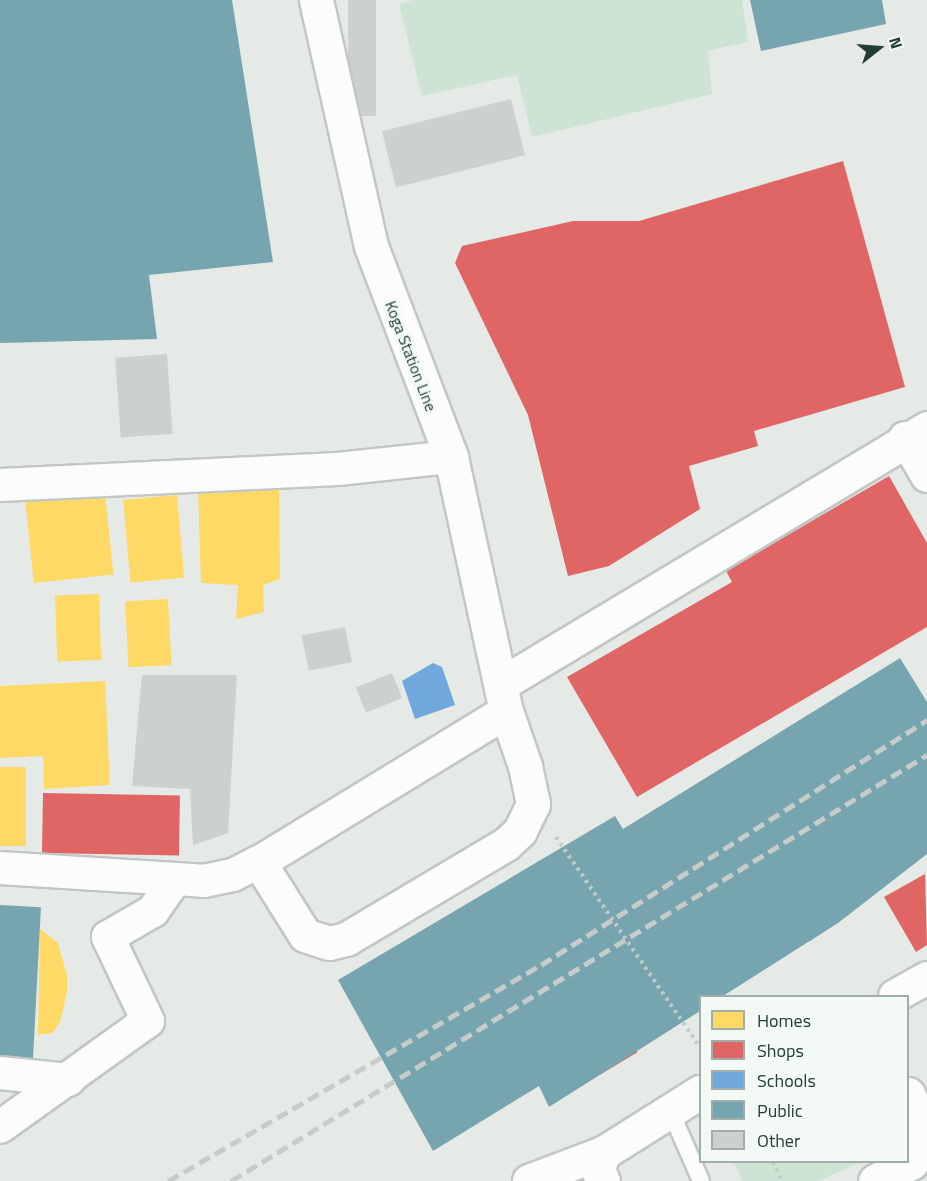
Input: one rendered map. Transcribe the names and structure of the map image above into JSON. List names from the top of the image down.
{
  "streets": {
    "street": ["Koga Station Line"]
  },
  "legend": [
    "Homes",
    "Shops",
    "Schools",
    "Public",
    "Other"
  ],
  "north": "right"
}
